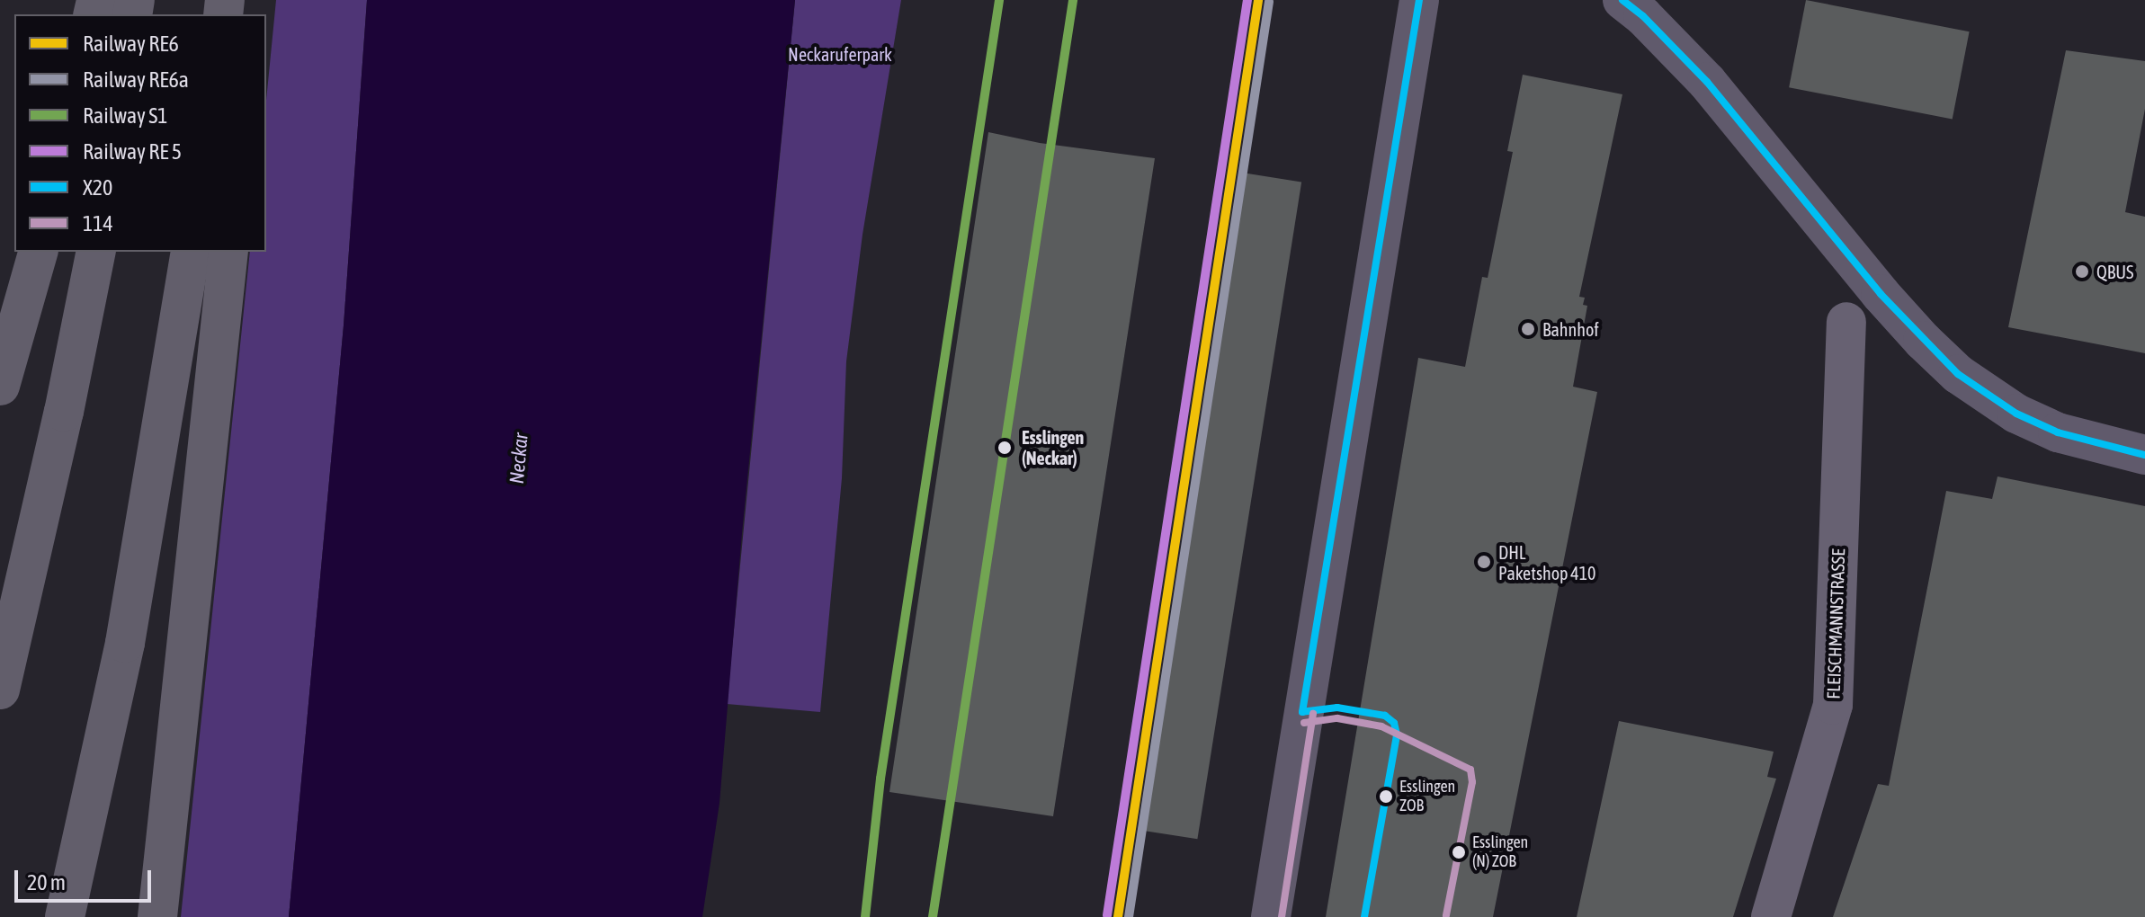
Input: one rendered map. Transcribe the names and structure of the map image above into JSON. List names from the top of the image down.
{
  "streets": {
    "street": ["FLEISCHMANNSTRASSE"]
  },
  "water": ["Neckar"],
  "parks": ["Neckaruferpark"],
  "places": [
    "QBUS",
    "Bahnhof",
    "Esslingen (Neckar)",
    "DHL Paketshop 410",
    "Esslingen ZOB",
    "Esslingen (N) ZOB"
  ],
  "lines": [
    "rail line RE6",
    "rail line S1",
    "transit line X20",
    "rail line RE6a",
    "transit line 114"
  ],
  "legend": [
    "Railway RE6",
    "Railway RE6a",
    "Railway S1",
    "Railway RE 5",
    "X20",
    "114"
  ],
  "scale_bar": "20 m"
}
